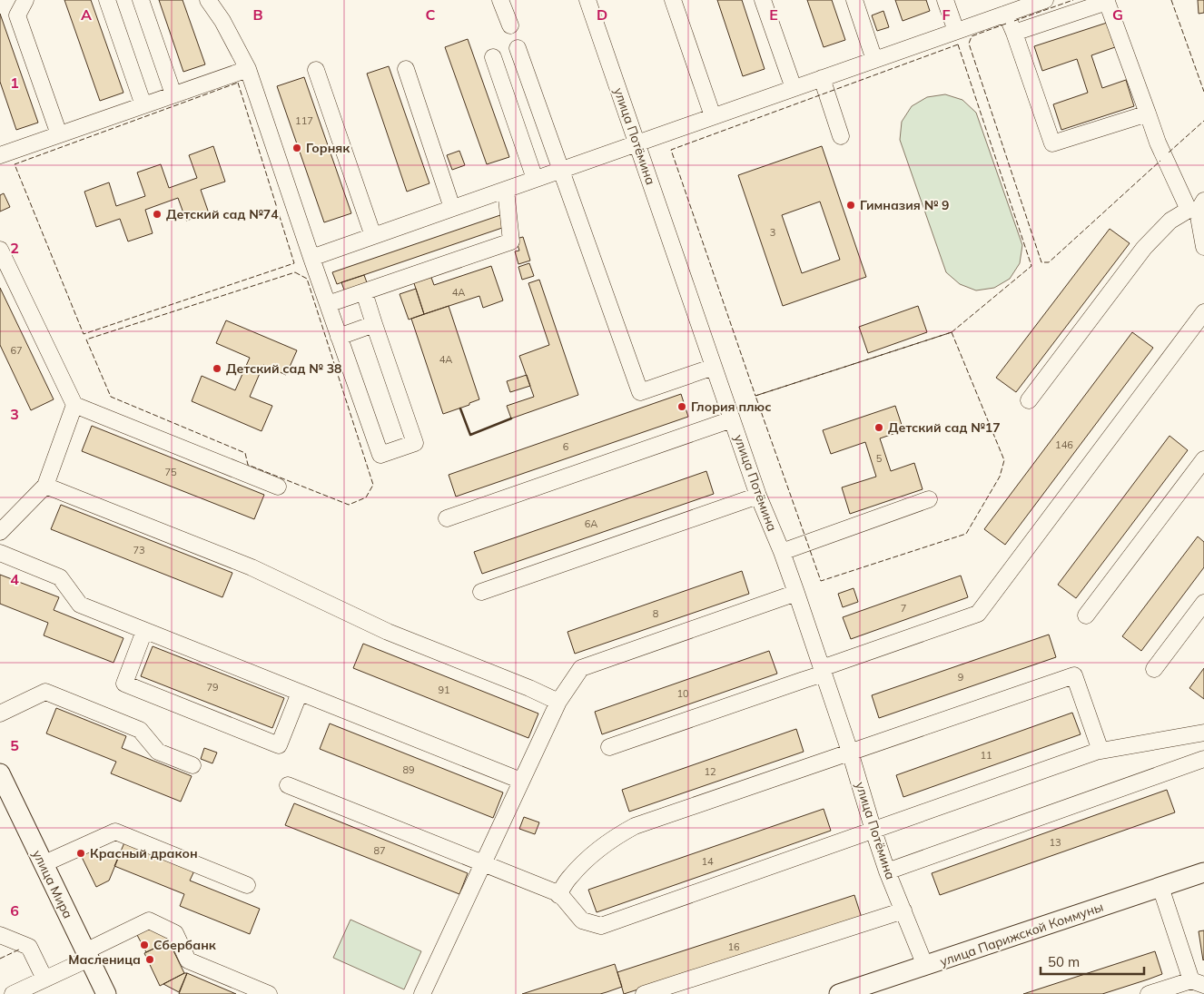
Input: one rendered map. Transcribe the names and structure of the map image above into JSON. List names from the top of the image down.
{
  "streets": {
    "main road": ["улица Мира", "улица Парижской Коммуны"],
    "street": ["улица Потёмина"]
  },
  "crossings": [
    ["улица Потёмина", "улица Парижской Коммуны"]
  ],
  "places": [
    "Горняк",
    "Гимназия № 9",
    "Детский сад №74",
    "Детский сад № 38",
    "Глория плюс",
    "Детский сад №17",
    "Красный дракон",
    "Сбербанк",
    "Масленица"
  ],
  "house_numbers": [
    "117",
    "3",
    "4А",
    "67",
    "4А",
    "146",
    "6",
    "5",
    "75",
    "6А",
    "73",
    "7",
    "8",
    "9",
    "79",
    "91",
    "10",
    "11",
    "89",
    "12",
    "13",
    "87",
    "14",
    "16"
  ],
  "scale_bar": "50 m",
  "grid": {
    "columns": [
      "A",
      "B",
      "C",
      "D",
      "E",
      "F",
      "G"
    ],
    "rows": [
      "1",
      "2",
      "3",
      "4",
      "5",
      "6"
    ]
  }
}
